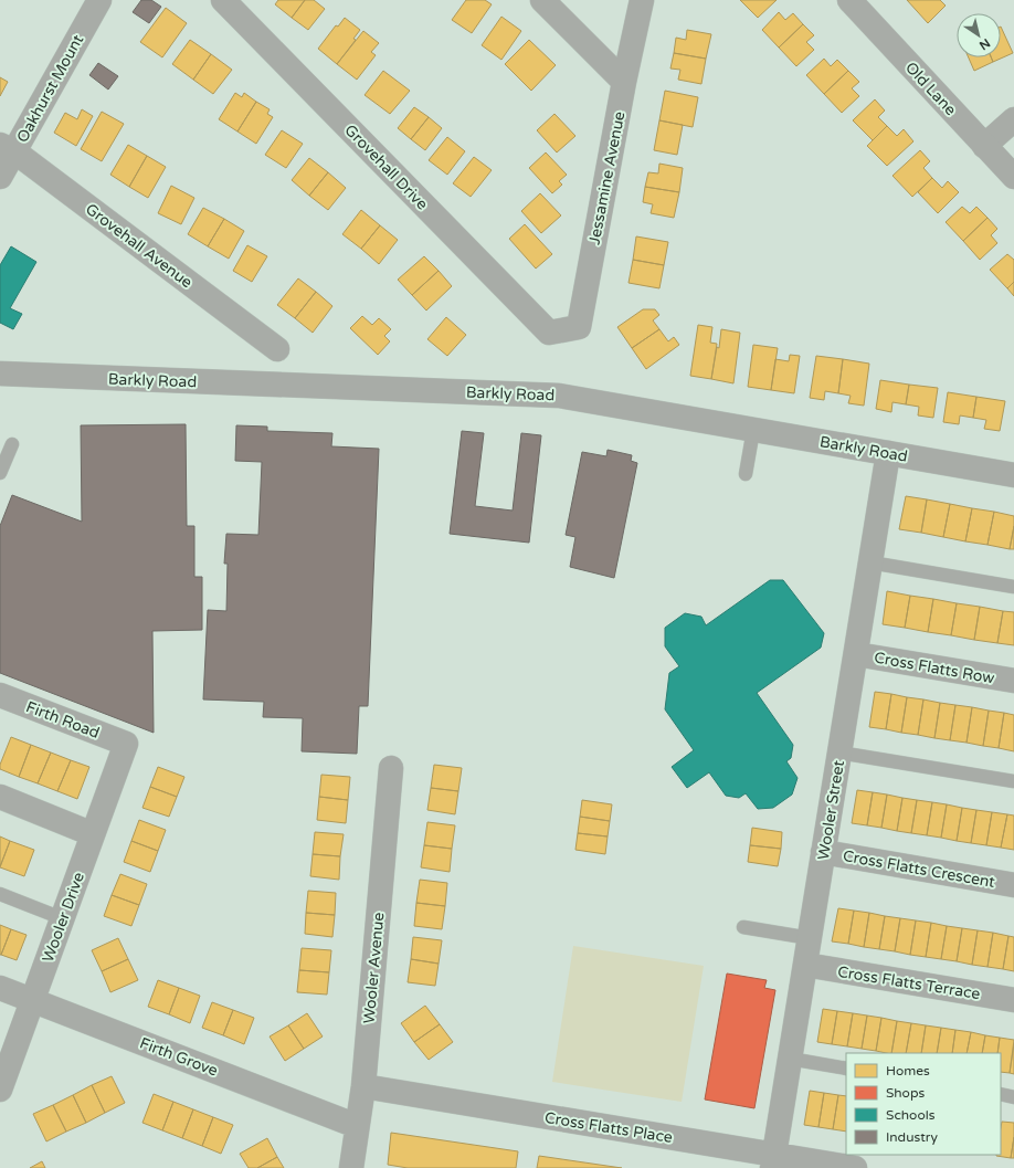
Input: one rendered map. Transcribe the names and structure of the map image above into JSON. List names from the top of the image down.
{
  "streets": {
    "street": [
      "Oakhurst Mount",
      "Old Lane",
      "Grovehall Drive",
      "Jessamine Avenue",
      "Grovehall Avenue",
      "Barkly Road",
      "Cross Flatts Row",
      "Firth Road",
      "Wooler Street",
      "Cross Flatts Crescent",
      "Wooler Drive",
      "Wooler Avenue",
      "Cross Flatts Terrace",
      "Firth Grove",
      "Cross Flatts Place"
    ]
  },
  "crossings": [
    ["Oakhurst Mount", "Grovehall Avenue"],
    ["Grovehall Drive", "Jessamine Avenue"],
    ["Barkly Road", "Wooler Street"],
    ["Cross Flatts Row", "Wooler Street"],
    ["Firth Road", "Wooler Drive"],
    ["Wooler Street", "Cross Flatts Crescent"],
    ["Wooler Street", "Cross Flatts Terrace"],
    ["Wooler Street", "Cross Flatts Place"],
    ["Wooler Drive", "Firth Grove"],
    ["Wooler Avenue", "Firth Grove"],
    ["Wooler Avenue", "Cross Flatts Place"]
  ],
  "legend": [
    "Homes",
    "Shops",
    "Schools",
    "Industry"
  ],
  "north": "bottom right"
}
